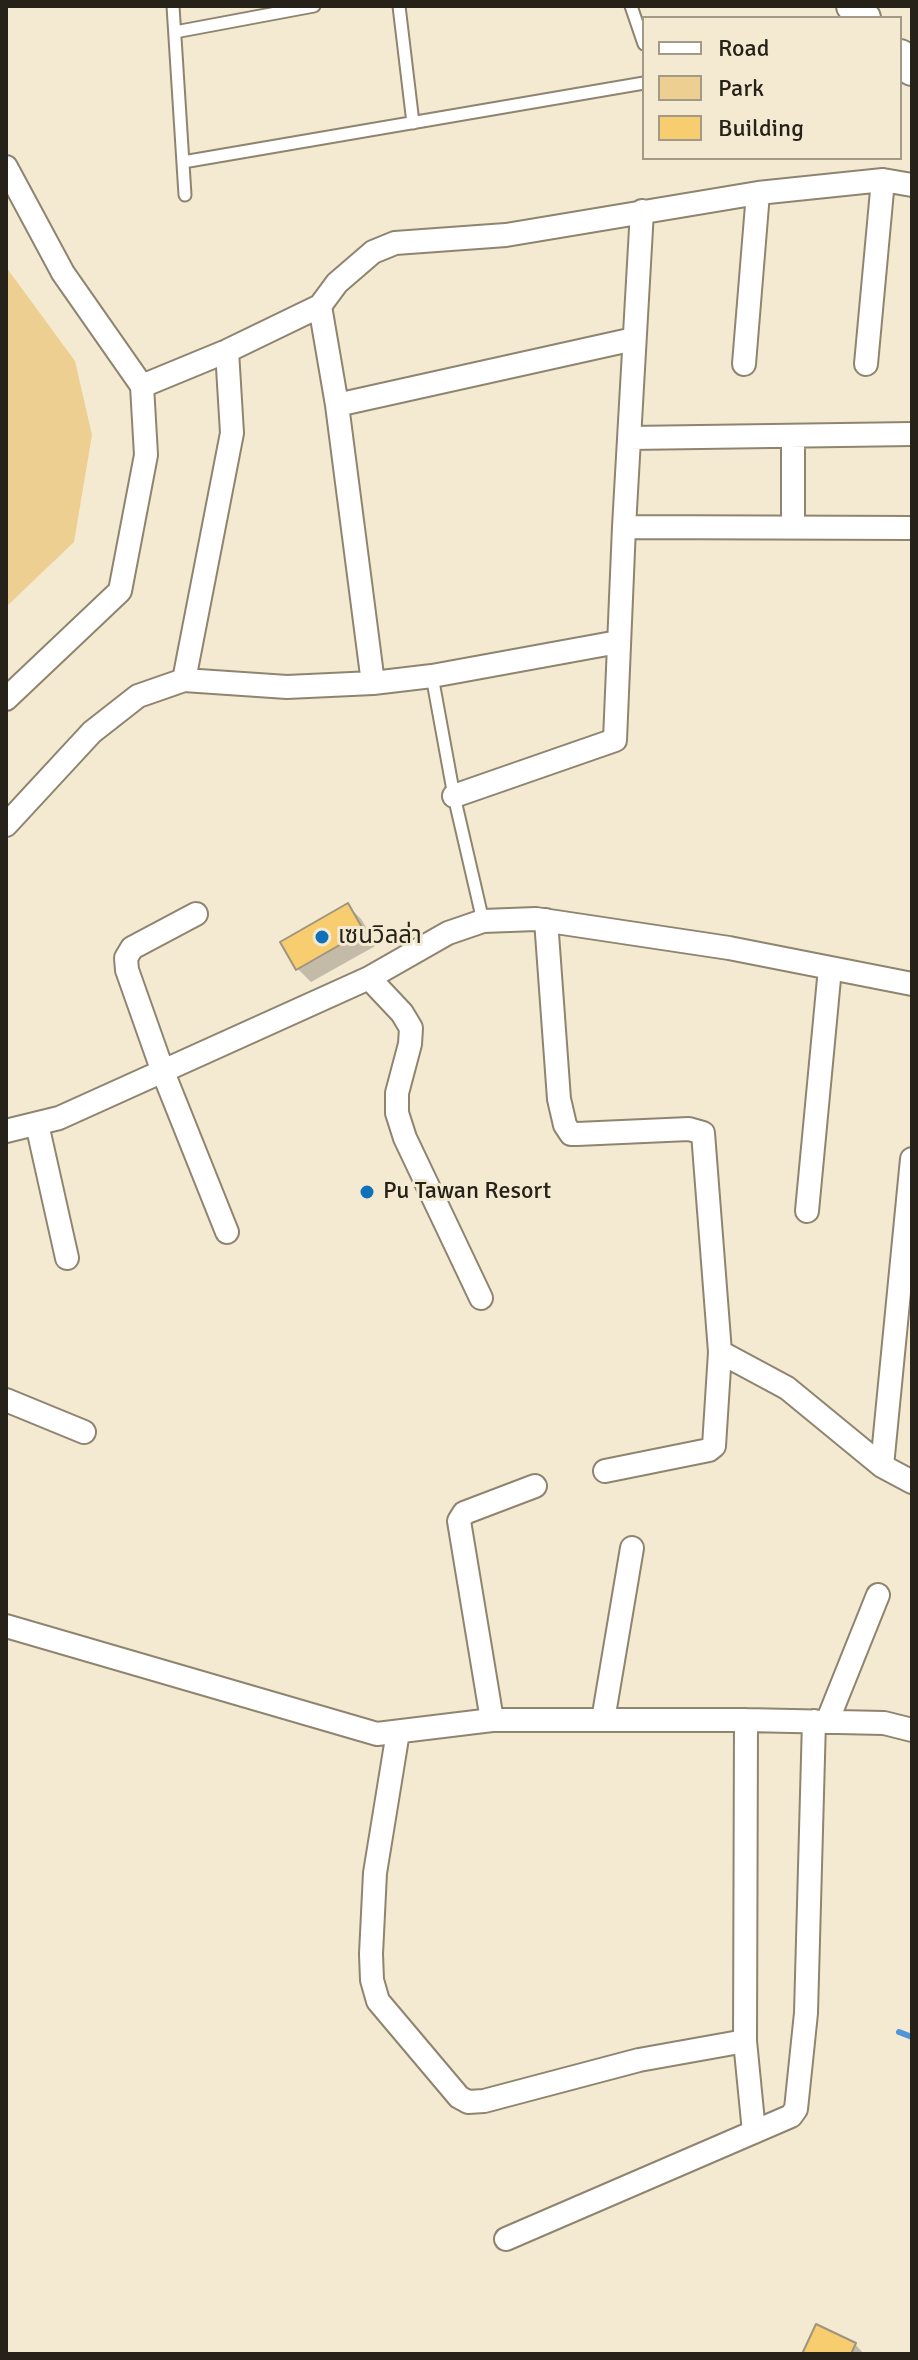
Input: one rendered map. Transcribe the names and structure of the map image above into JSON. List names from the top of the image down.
{
  "places": ["เซนวิลล่า", "Pu Tawan Resort"],
  "legend": ["Road", "Park", "Building"]
}
